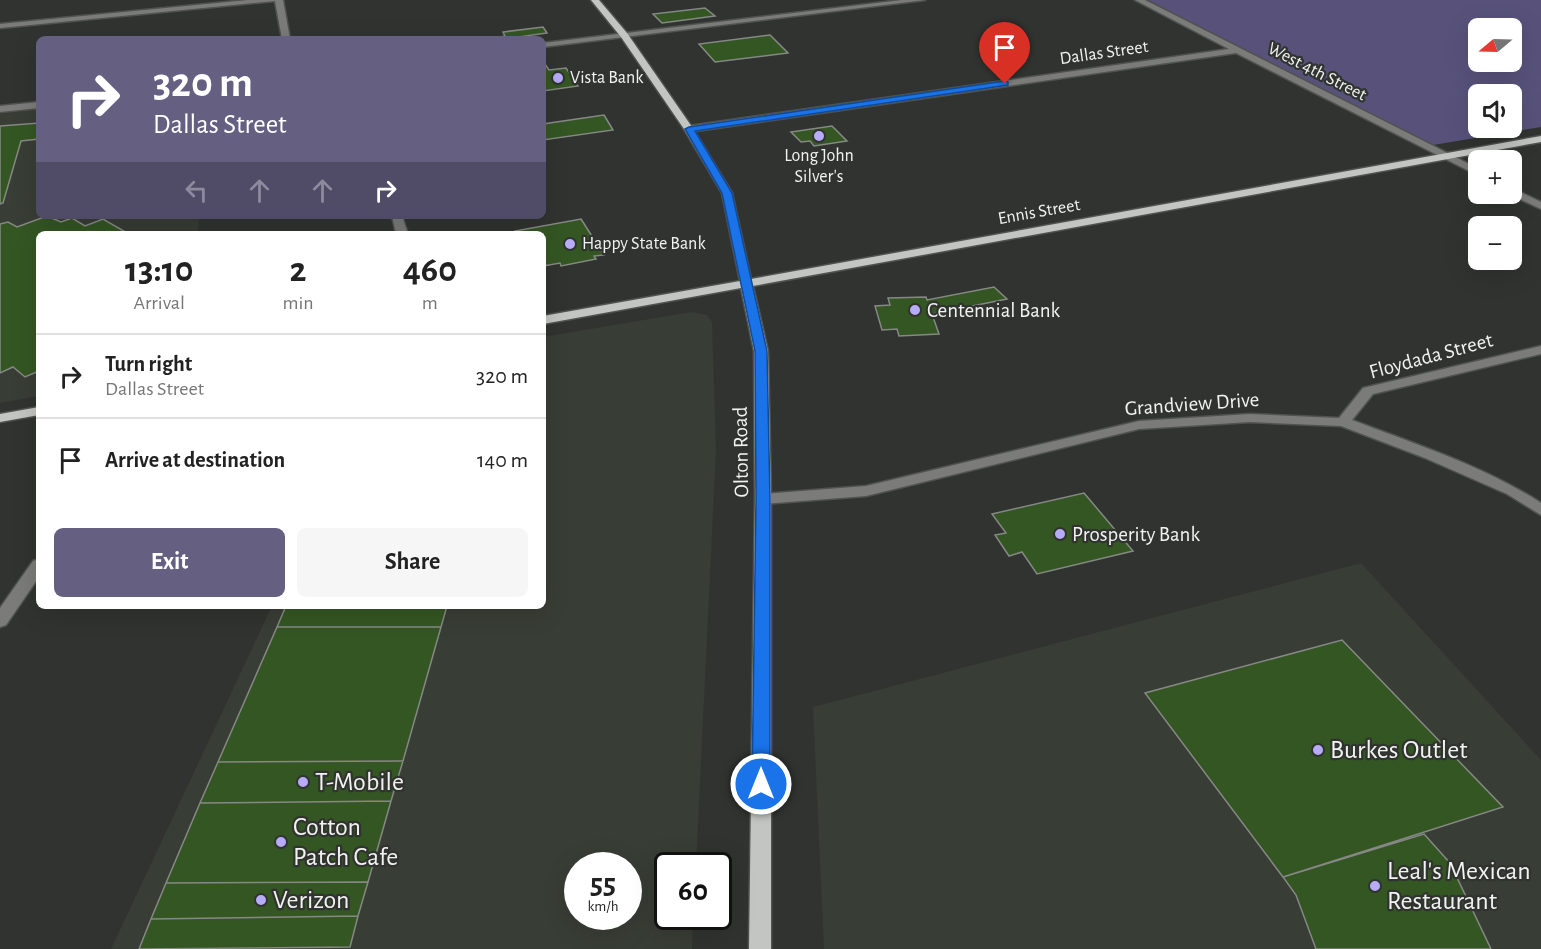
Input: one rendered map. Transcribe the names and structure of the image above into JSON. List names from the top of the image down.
{
  "streets": {
    "main road": ["Ennis Street", "Olton Road"],
    "street": [
      "Dallas Street",
      "West 4th Street",
      "Floydada Street",
      "Grandview Drive"
    ]
  },
  "crossings": [
    ["Dallas Street", "West 4th Street"],
    ["Dallas Street", "Olton Road"],
    ["West 4th Street", "Ennis Street"],
    ["Ennis Street", "Olton Road"],
    ["Floydada Street", "Grandview Drive"],
    ["Grandview Drive", "Olton Road"]
  ],
  "places": [
    "Vista Bank",
    "Long John Silver's",
    "Happy State Bank",
    "Centennial Bank",
    "Prosperity Bank",
    "Burkes Outlet",
    "T-Mobile",
    "Cotton Patch Cafe",
    "Leal's Mexican Restaurant",
    "Verizon"
  ],
  "north": "left",
  "page": {
    "map_buttons": ["+", "−"],
    "turn": ["320 m", "Dallas Street"],
    "eta": [
      "13:10",
      "Arrival",
      "2",
      "min",
      "460",
      "m"
    ],
    "list": [
      {
        "name": "Turn right",
        "note": "Dallas Street",
        "value": "320 m"
      },
      {
        "name": "Arrive at destination",
        "value": "140 m"
      }
    ],
    "buttons": ["Exit", "Share"],
    "speed": "55 km/h",
    "limit": "60"
  }
}
